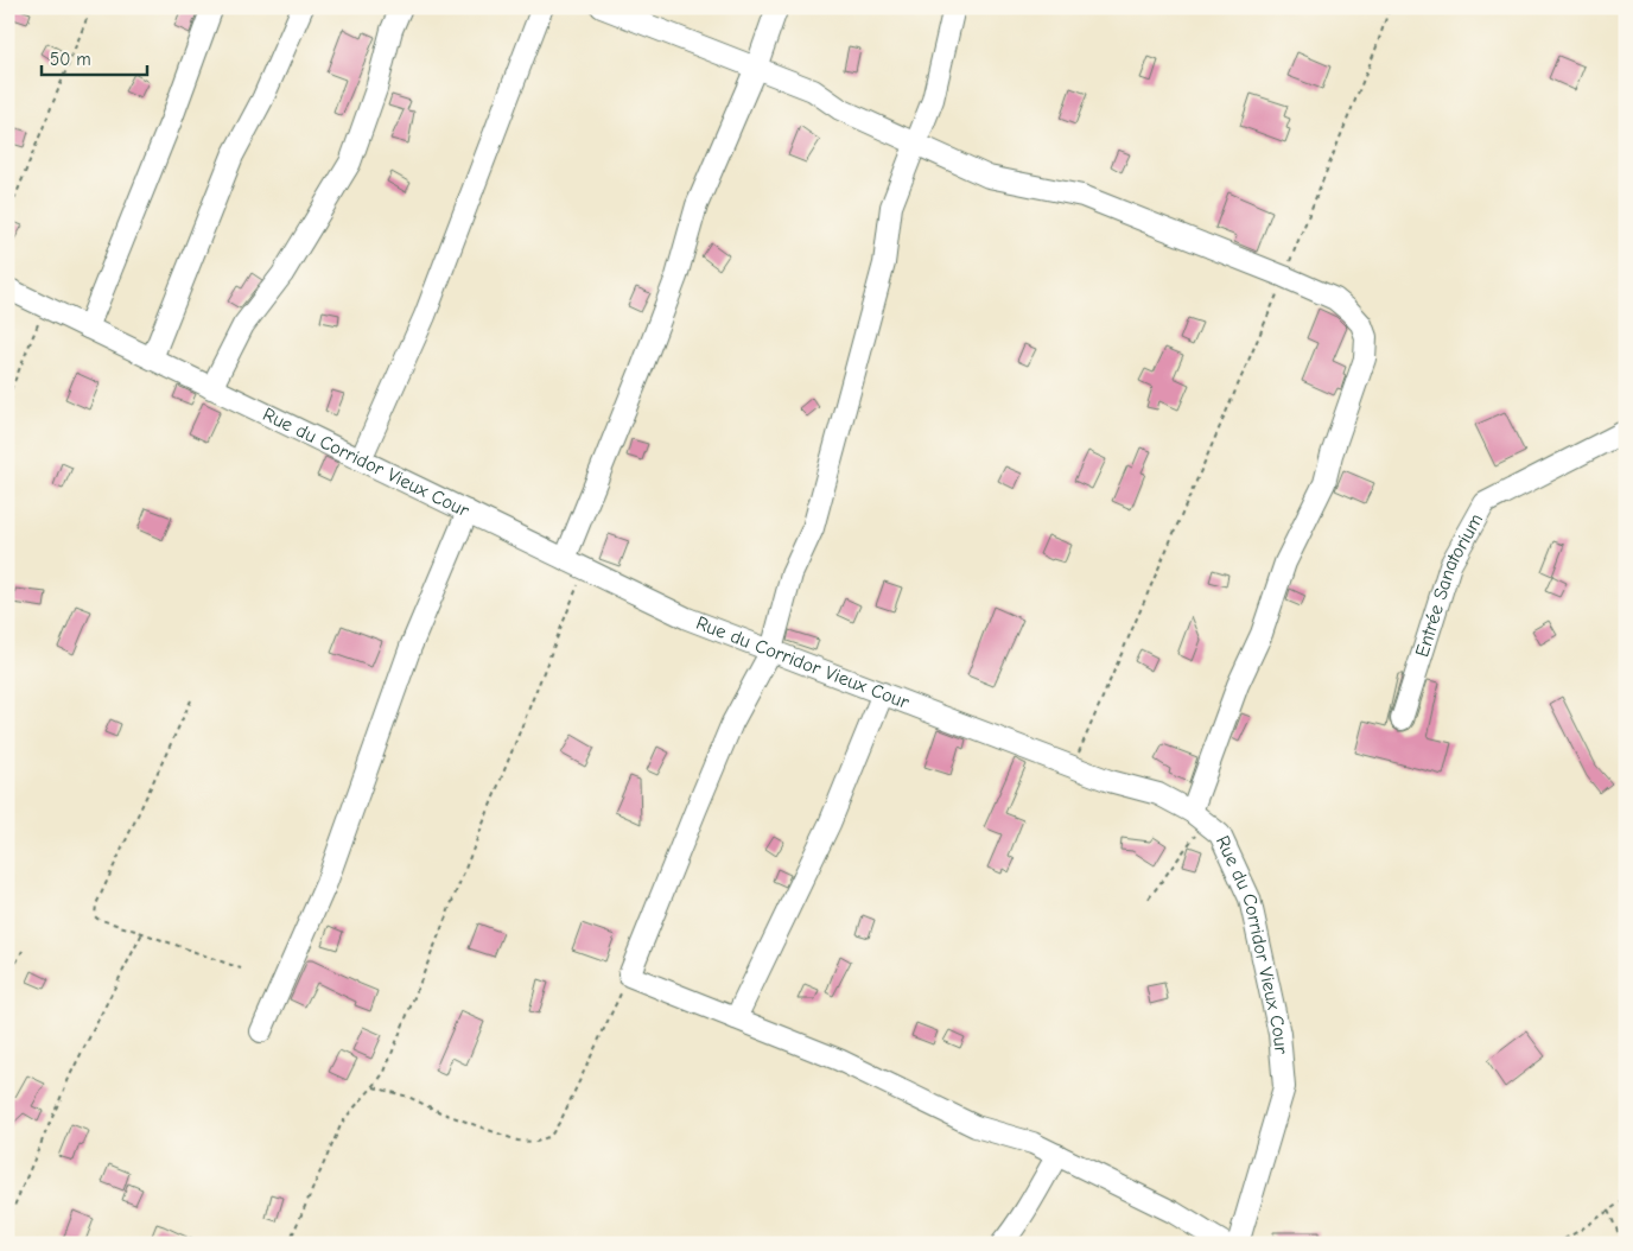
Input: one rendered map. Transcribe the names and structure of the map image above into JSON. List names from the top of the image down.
{
  "streets": {
    "street": ["Rue du Corridor Vieux Cour", "Entrée Sanatorium"]
  },
  "scale_bar": "50 m"
}
